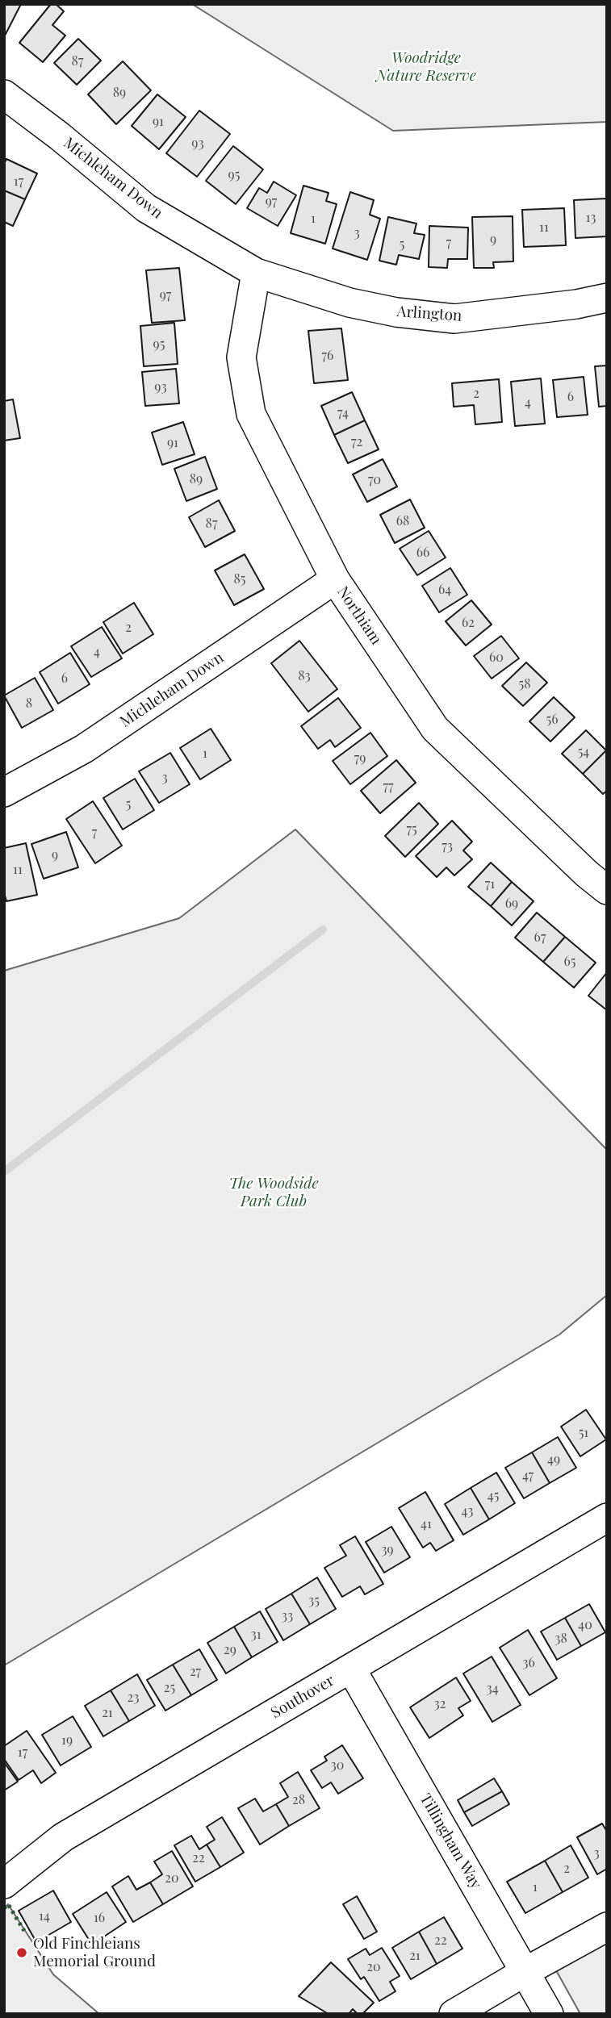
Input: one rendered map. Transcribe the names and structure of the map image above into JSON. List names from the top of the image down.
{
  "streets": {
    "street": [
      "Michleham Down",
      "Arlington",
      "Northiam",
      "Southover",
      "Tillingham Way"
    ]
  },
  "crossings": [
    ["Michleham Down", "Arlington"],
    ["Michleham Down", "Northiam"],
    ["Arlington", "Northiam"],
    ["Southover", "Tillingham Way"]
  ],
  "parks": ["Woodridge Nature Reserve", "The Woodside Park Club"],
  "places": ["Old Finchleians Memorial Ground"],
  "house_numbers": [
    "87",
    "89",
    "91",
    "93",
    "95",
    "17",
    "97",
    "13",
    "1",
    "11",
    "3",
    "9",
    "7",
    "5",
    "97",
    "95",
    "76",
    "93",
    "2",
    "6",
    "4",
    "74",
    "72",
    "91",
    "89",
    "70",
    "68",
    "87",
    "66",
    "85",
    "64",
    "62",
    "2",
    "4",
    "60",
    "83",
    "6",
    "58",
    "8",
    "56",
    "54",
    "1",
    "79",
    "3",
    "77",
    "5",
    "75",
    "7",
    "73",
    "9",
    "11",
    "71",
    "69",
    "67",
    "65",
    "51",
    "49",
    "47",
    "45",
    "43",
    "41",
    "39",
    "35",
    "33",
    "40",
    "31",
    "38",
    "29",
    "36",
    "27",
    "25",
    "34",
    "23",
    "32",
    "21",
    "19",
    "17",
    "30",
    "28",
    "3",
    "22",
    "2",
    "20",
    "1",
    "14",
    "16",
    "22",
    "21",
    "20"
  ]
}
